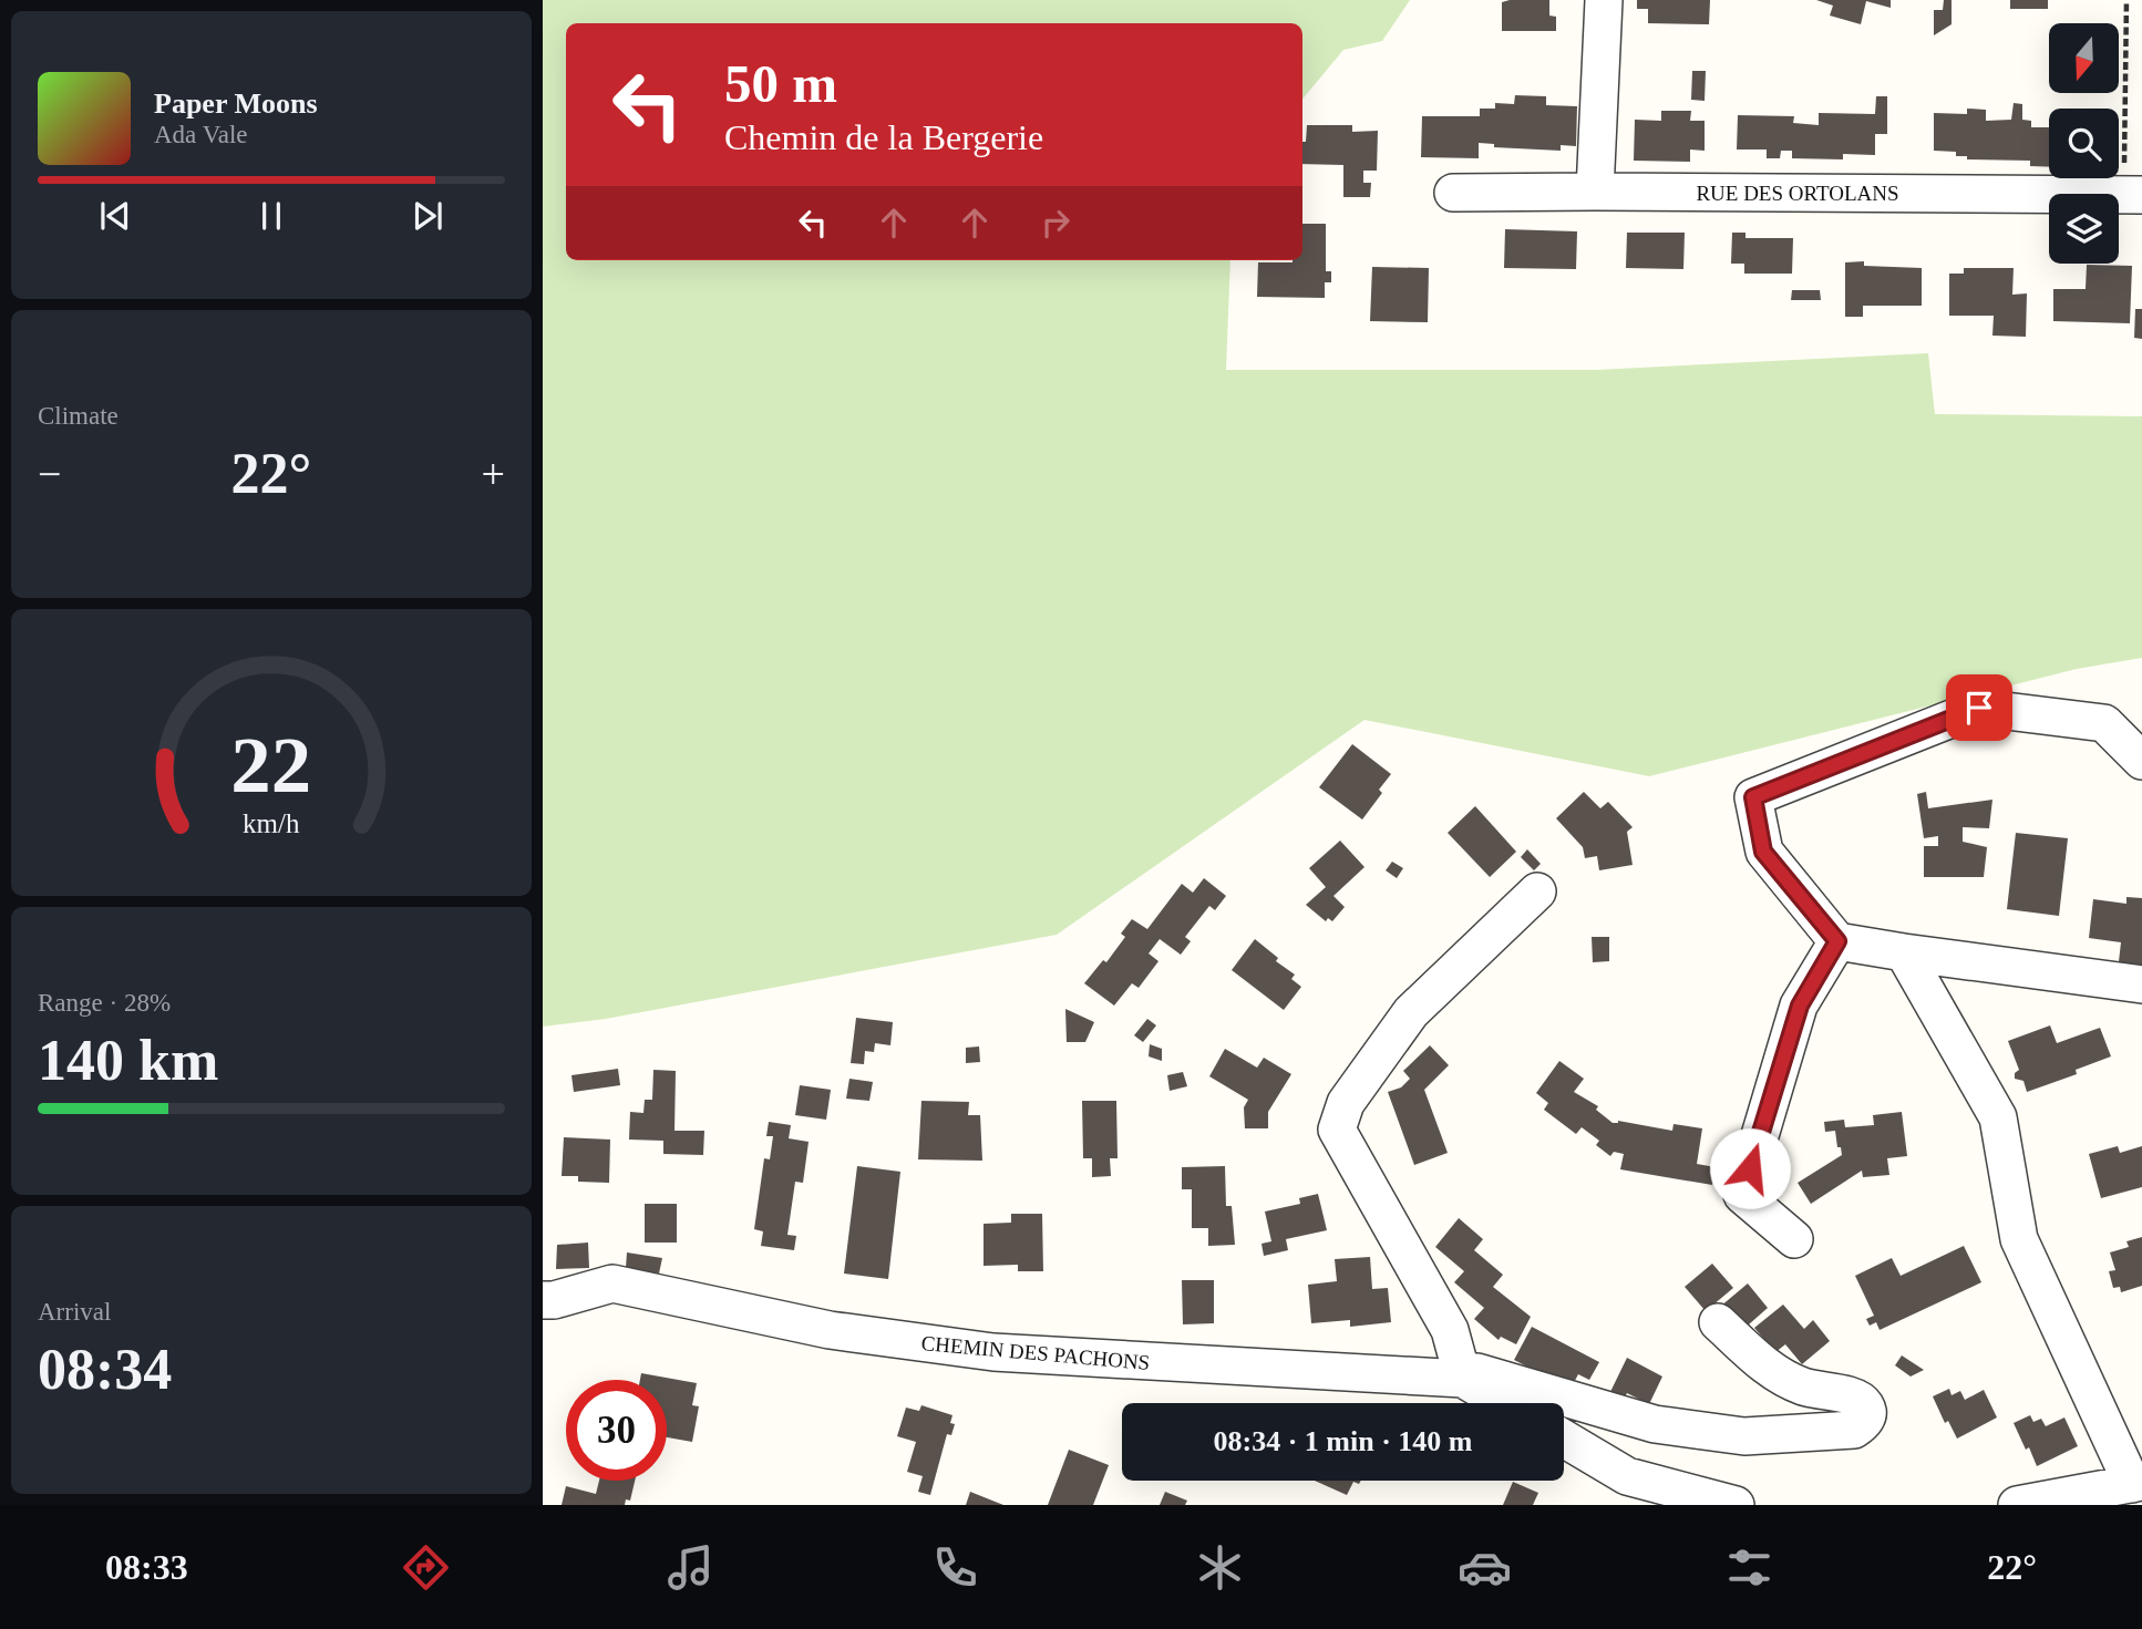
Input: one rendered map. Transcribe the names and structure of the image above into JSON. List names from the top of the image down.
{
  "streets": {
    "street": ["RUE DES ORTOLANS", "CHEMIN DES PACHONS"]
  },
  "north": "bottom",
  "page": {
    "turn": ["50 m", "Chemin de la Bergerie"],
    "song": ["Paper Moons", "Ada Vale"],
    "tile": [
      "Climate",
      ["Range · 28%", "140 km"],
      ["Arrival", "08:34"]
    ],
    "heat": ["−", "22°", "+"],
    "limit": "30",
    "trip": "08:34 · 1 min · 140 m",
    "tabs": ["08:33", "22°"],
    "gauge": ["22", "km/h"]
  }
}
